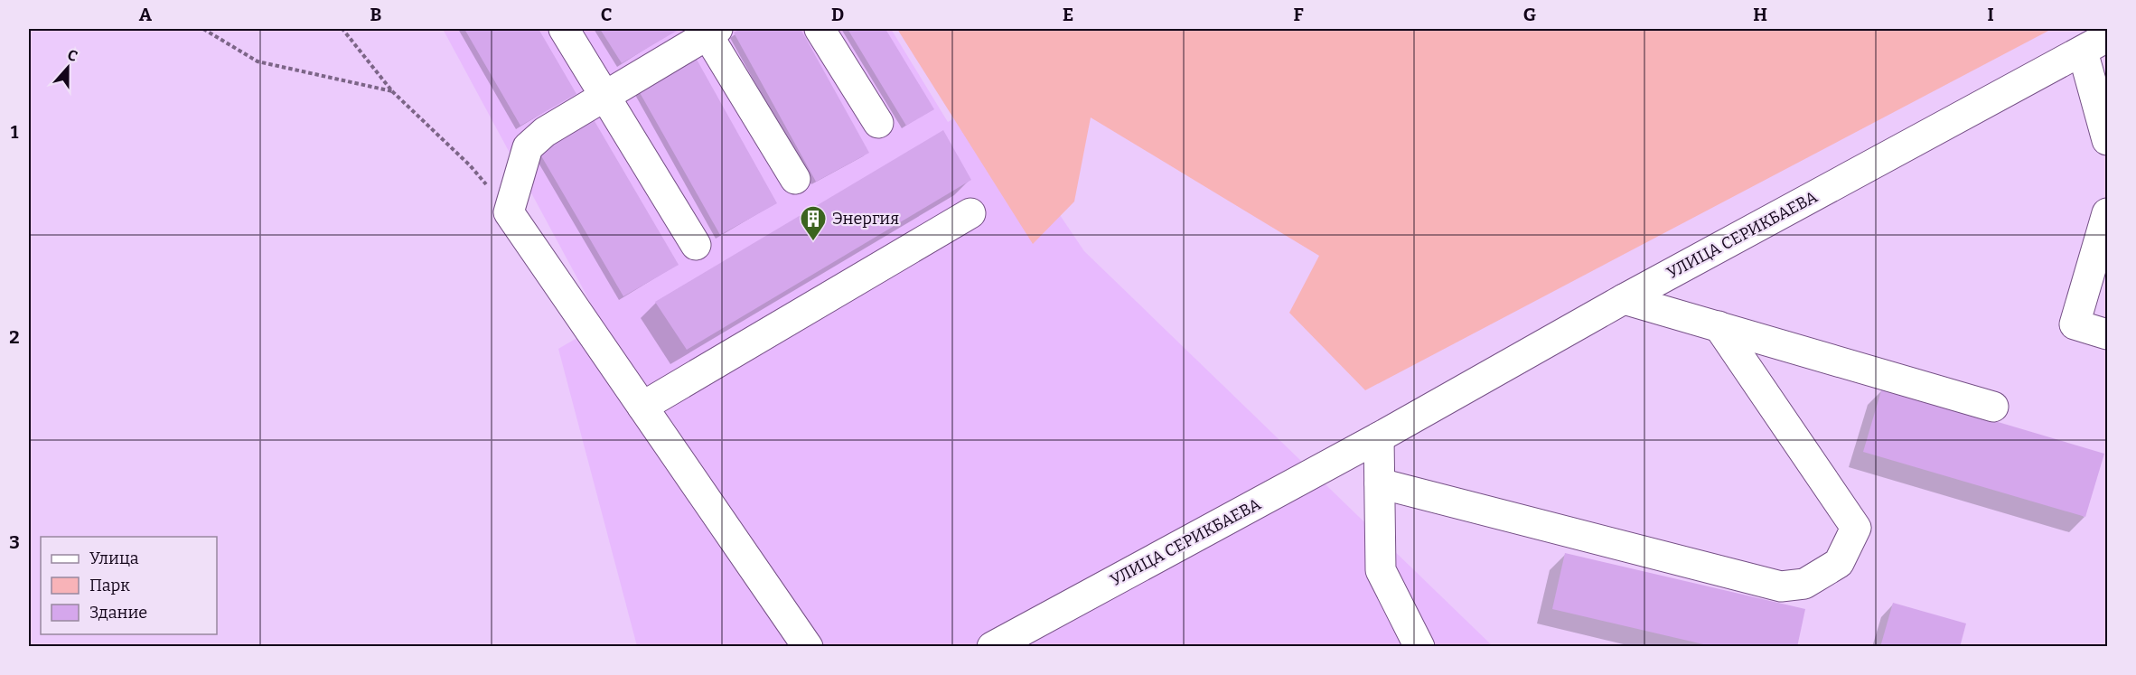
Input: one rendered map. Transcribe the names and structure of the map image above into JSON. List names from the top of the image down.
{
  "streets": {
    "street": ["УЛИЦА СЕРИКБАЕВА"]
  },
  "places": {
    "building": ["Энергия"]
  },
  "legend": ["Улица", "Парк", "Здание"],
  "north": "top",
  "grid": {
    "columns": [
      "A",
      "B",
      "C",
      "D",
      "E",
      "F",
      "G",
      "H",
      "I"
    ],
    "rows": ["1", "2", "3"]
  }
}
